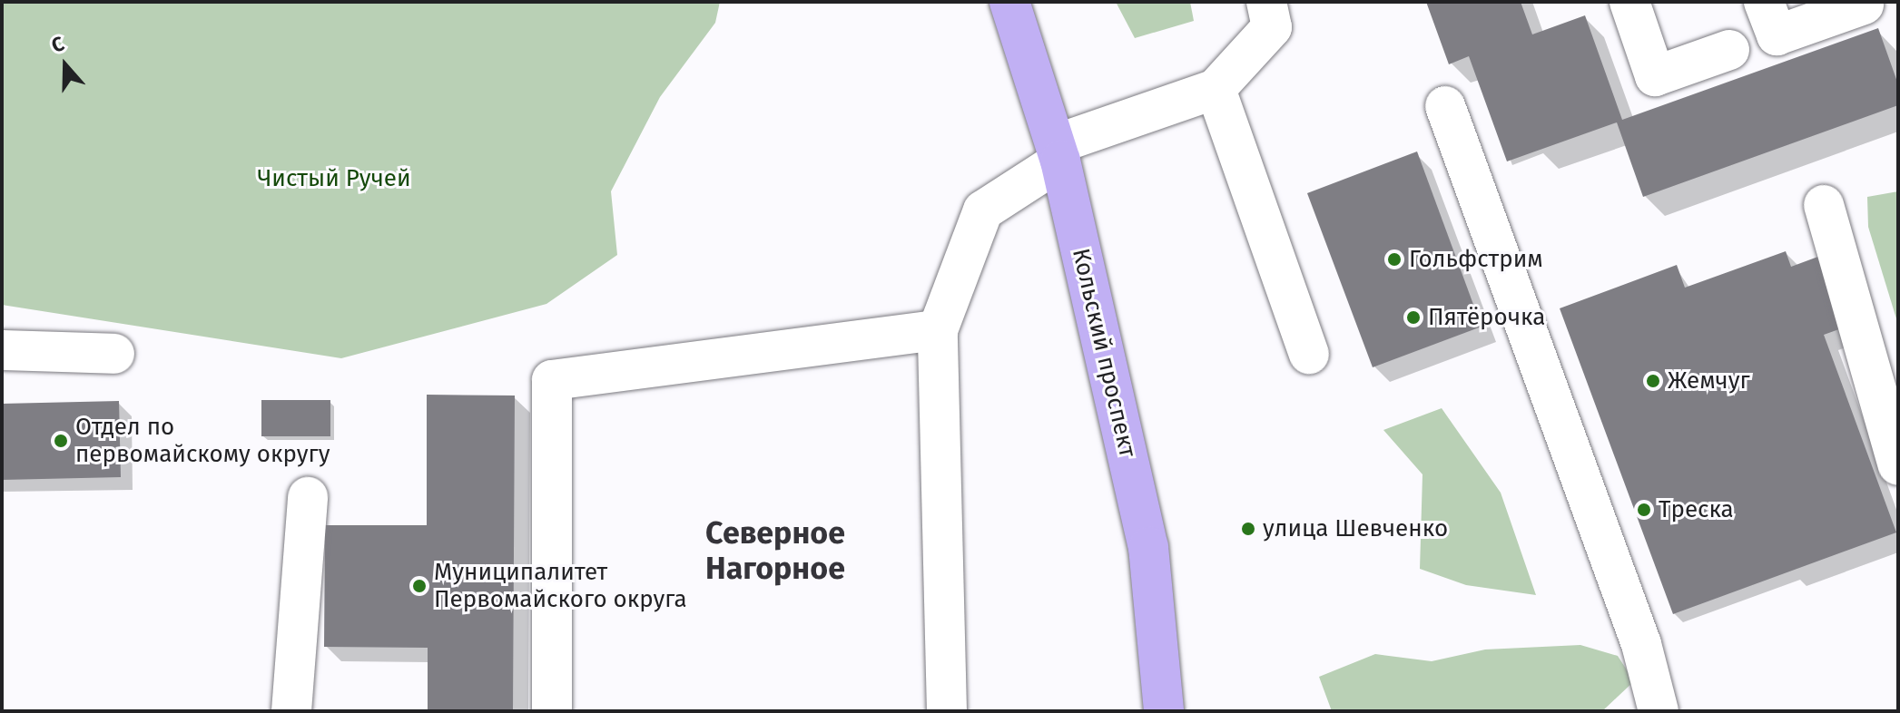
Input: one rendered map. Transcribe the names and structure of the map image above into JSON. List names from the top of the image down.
{
  "streets": {
    "main road": ["Кольский проспект"]
  },
  "districts": ["Северное Нагорное"],
  "parks": ["Чистый Ручей"],
  "places": [
    "Гольфстрим",
    "Пятёрочка",
    "Жемчуг",
    "Отдел по первомайскому округу",
    "Треска",
    "улица Шевченко",
    "Муниципалитет Первомайского округа"
  ],
  "north": "top"
}
